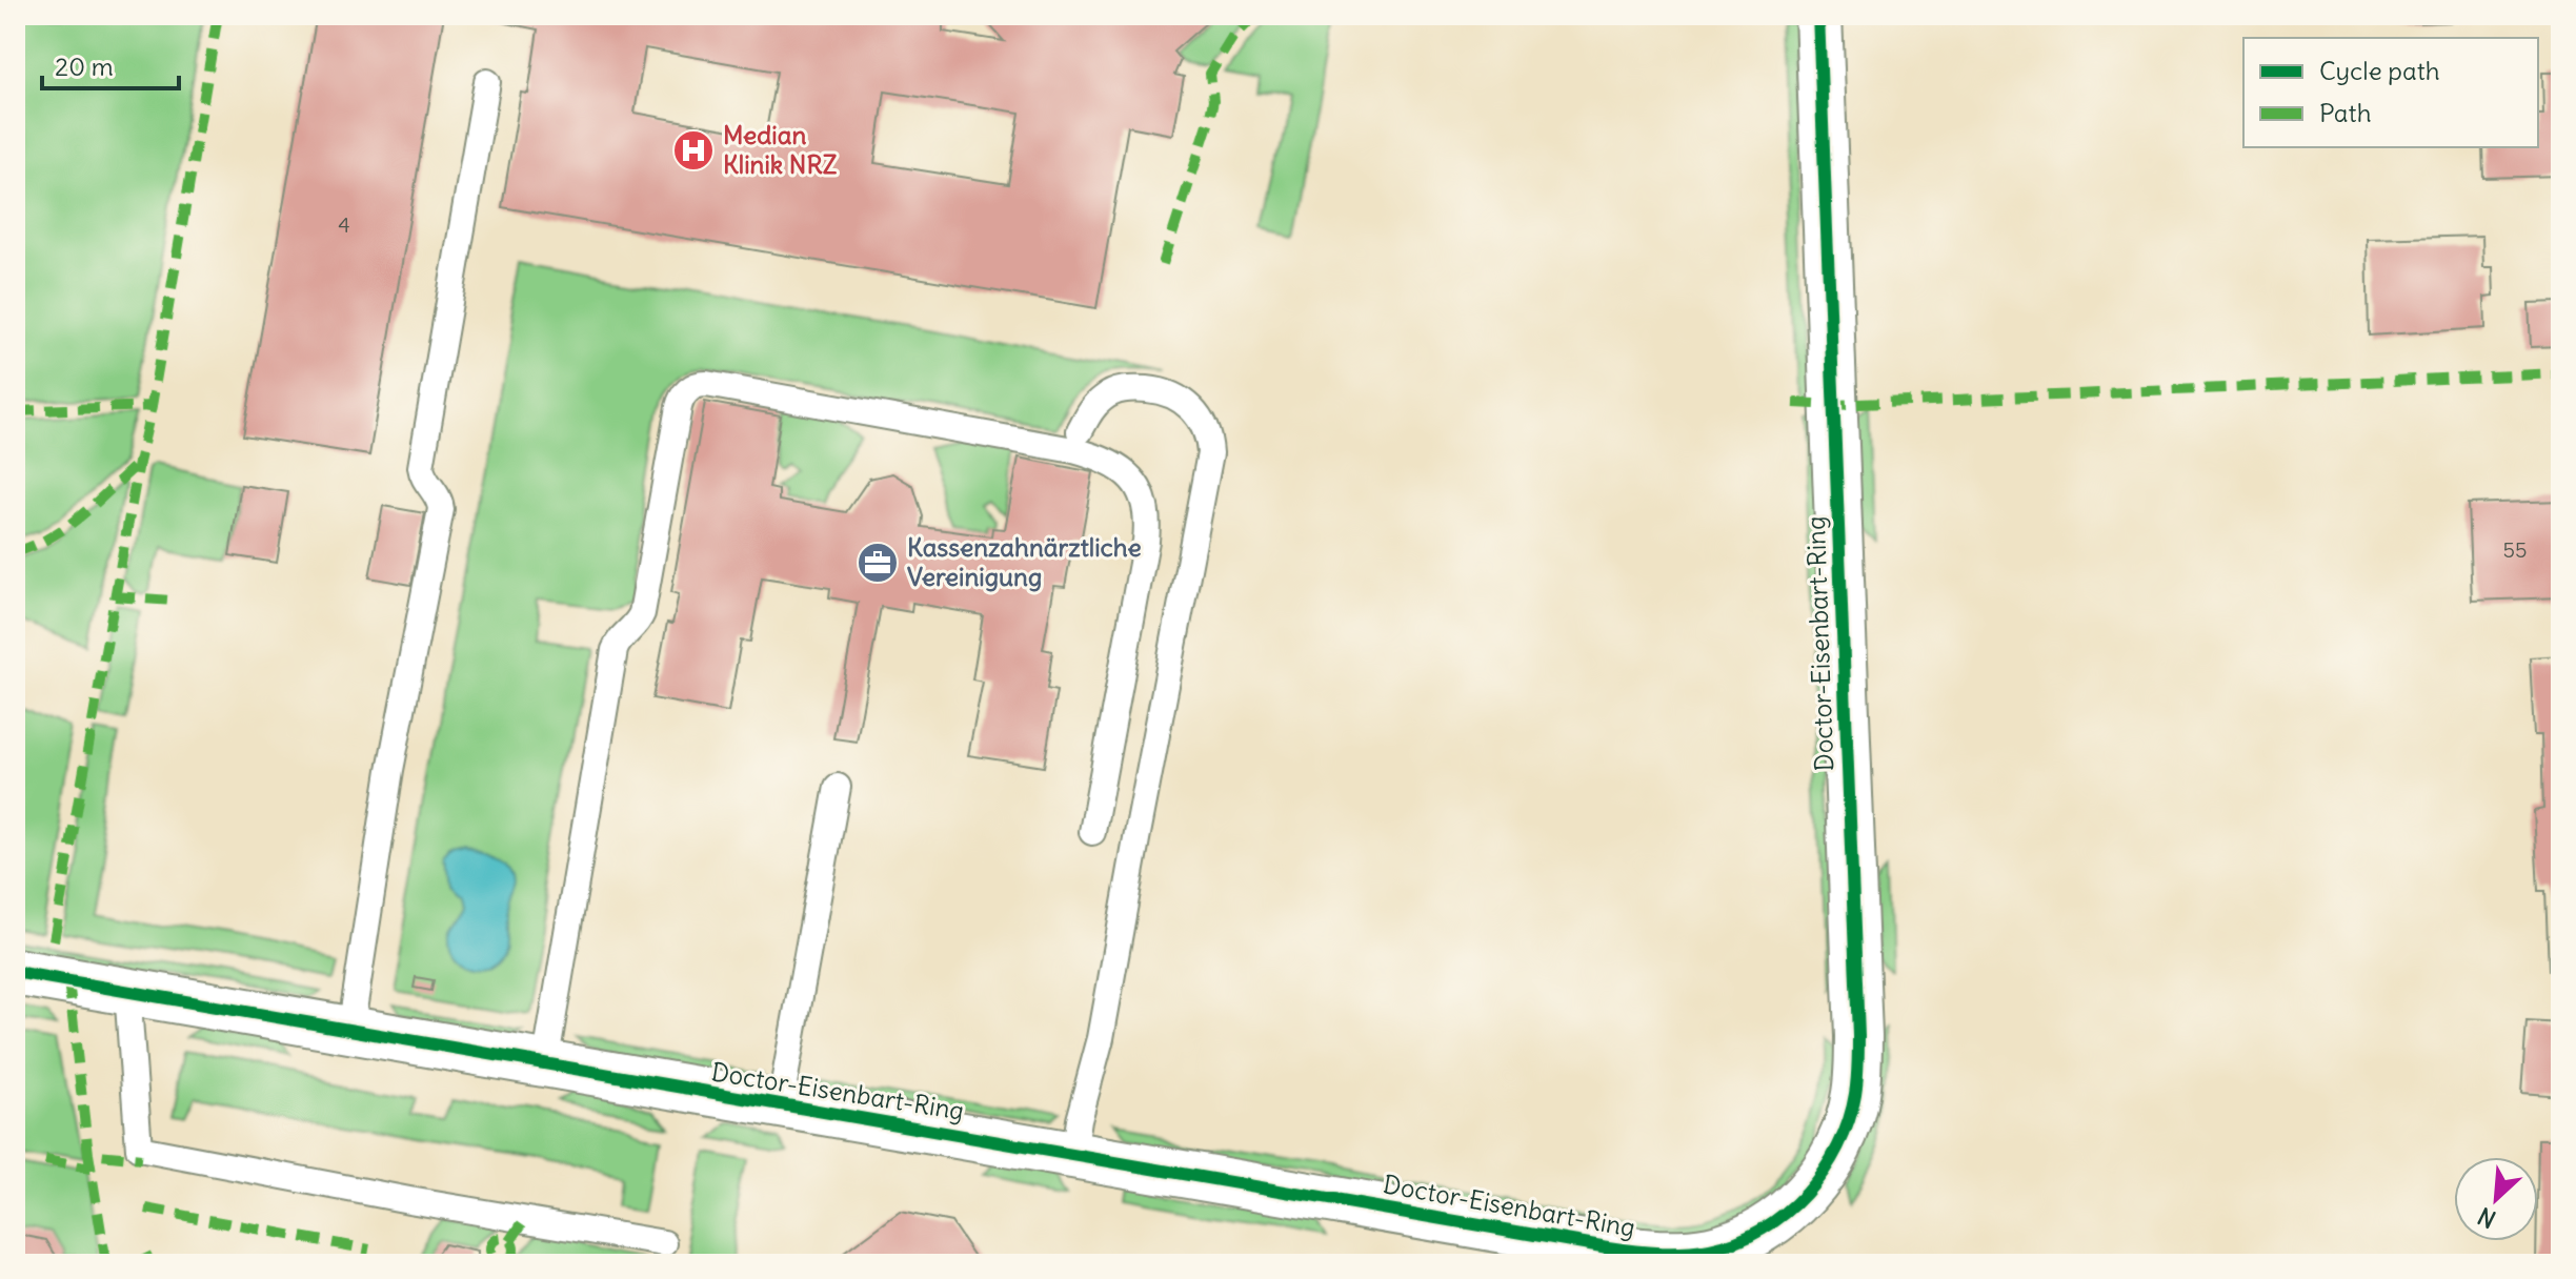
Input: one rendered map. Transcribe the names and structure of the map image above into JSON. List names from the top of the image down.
{
  "streets": {
    "street": ["Doctor-Eisenbart-Ring"]
  },
  "places": {
    "hospital": ["Median Klinik NRZ"],
    "office": ["Kassenzahnärztliche Vereinigung"]
  },
  "house_numbers": ["4", "55"],
  "legend": ["Cycle path", "Path"],
  "scale_bar": "20 m",
  "north": "bottom left"
}
